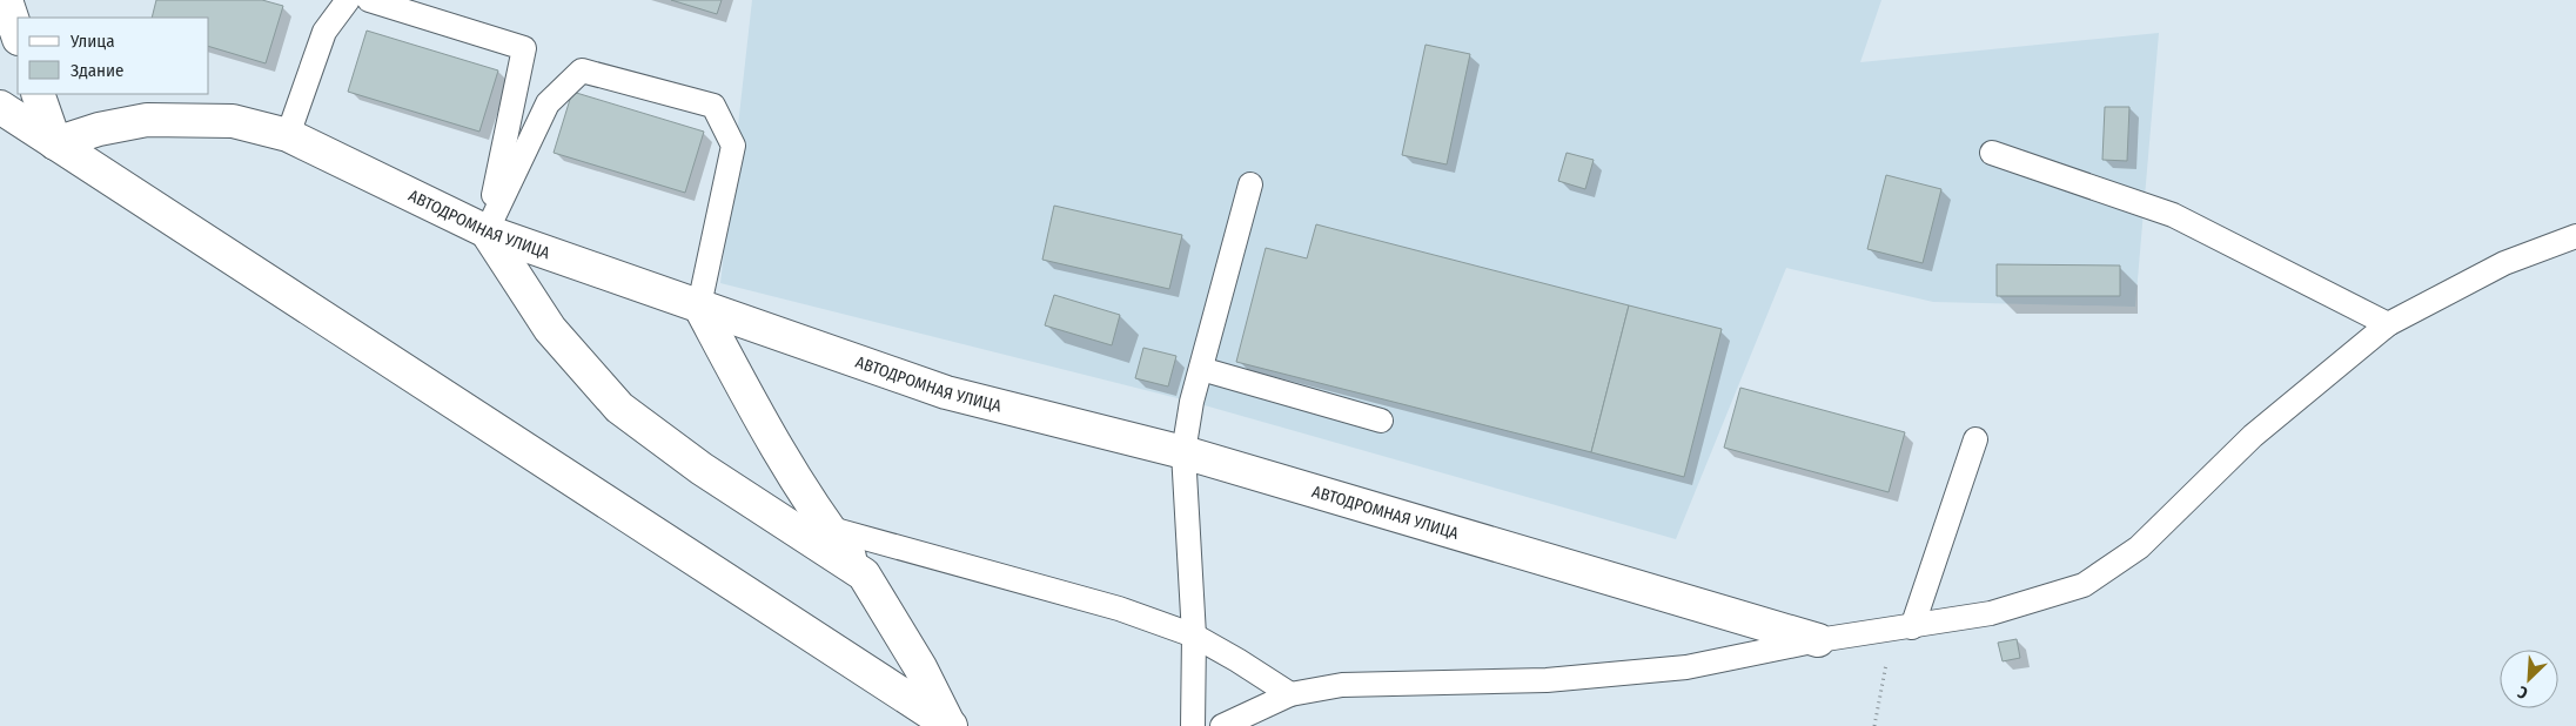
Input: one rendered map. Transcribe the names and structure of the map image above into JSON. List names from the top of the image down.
{
  "streets": {
    "street": ["АВТОДРОМНАЯ УЛИЦА"]
  },
  "legend": ["Улица", "Здание"],
  "north": "bottom left"
}
